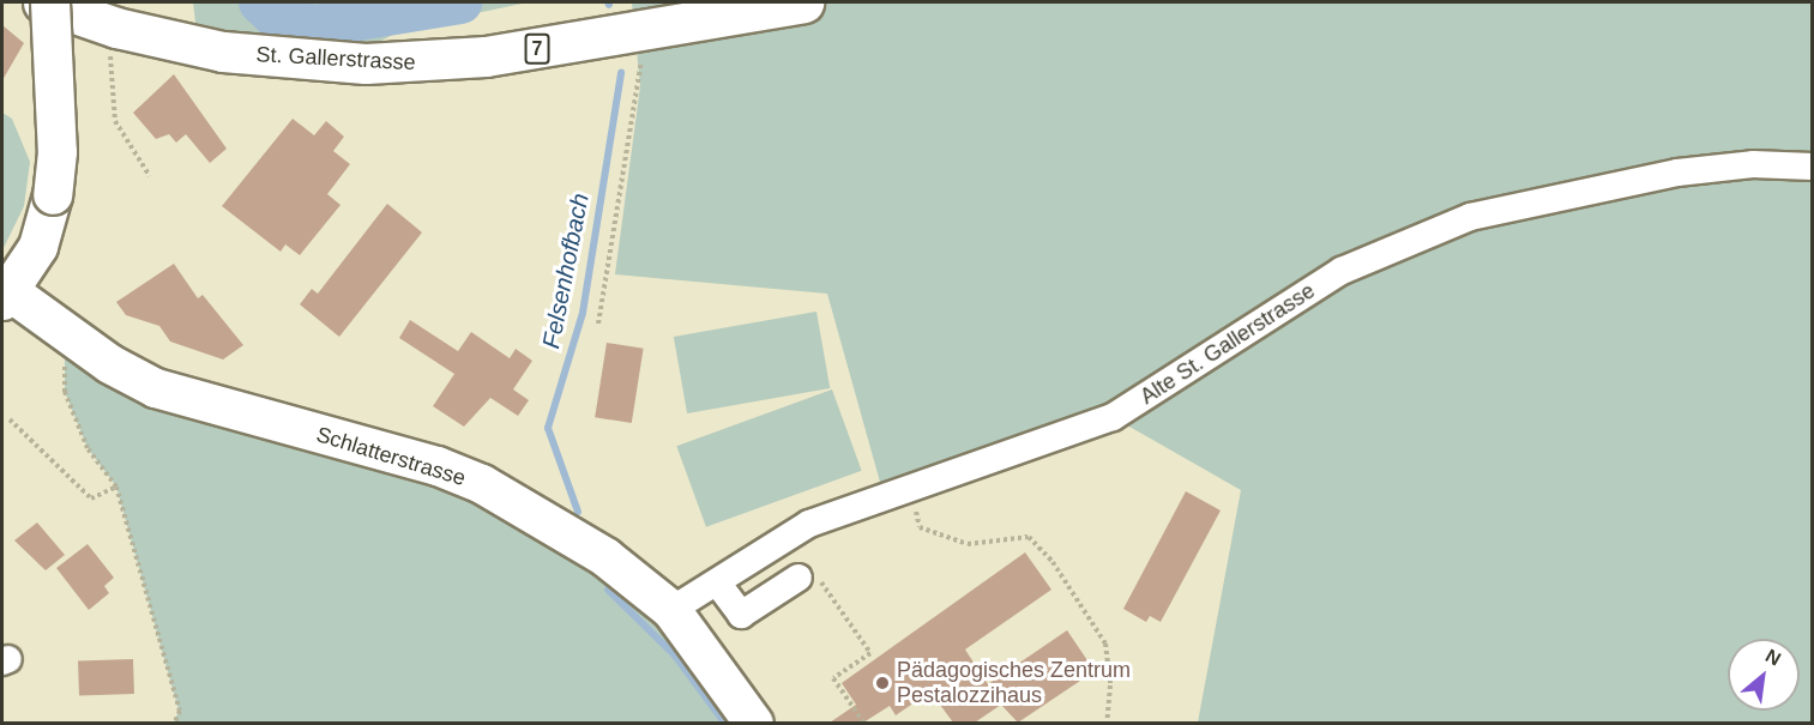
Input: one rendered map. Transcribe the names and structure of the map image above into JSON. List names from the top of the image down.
{
  "streets": {
    "main road": ["7", "St. Gallerstrasse"],
    "street": ["Alte St. Gallerstrasse", "Schlatterstrasse"]
  },
  "crossings": [
    ["Alte St. Gallerstrasse", "Schlatterstrasse"]
  ],
  "water": ["Felsenhofbach"],
  "places": ["Pädagogisches Zentrum Pestalozzihaus"],
  "north": "top right"
}
